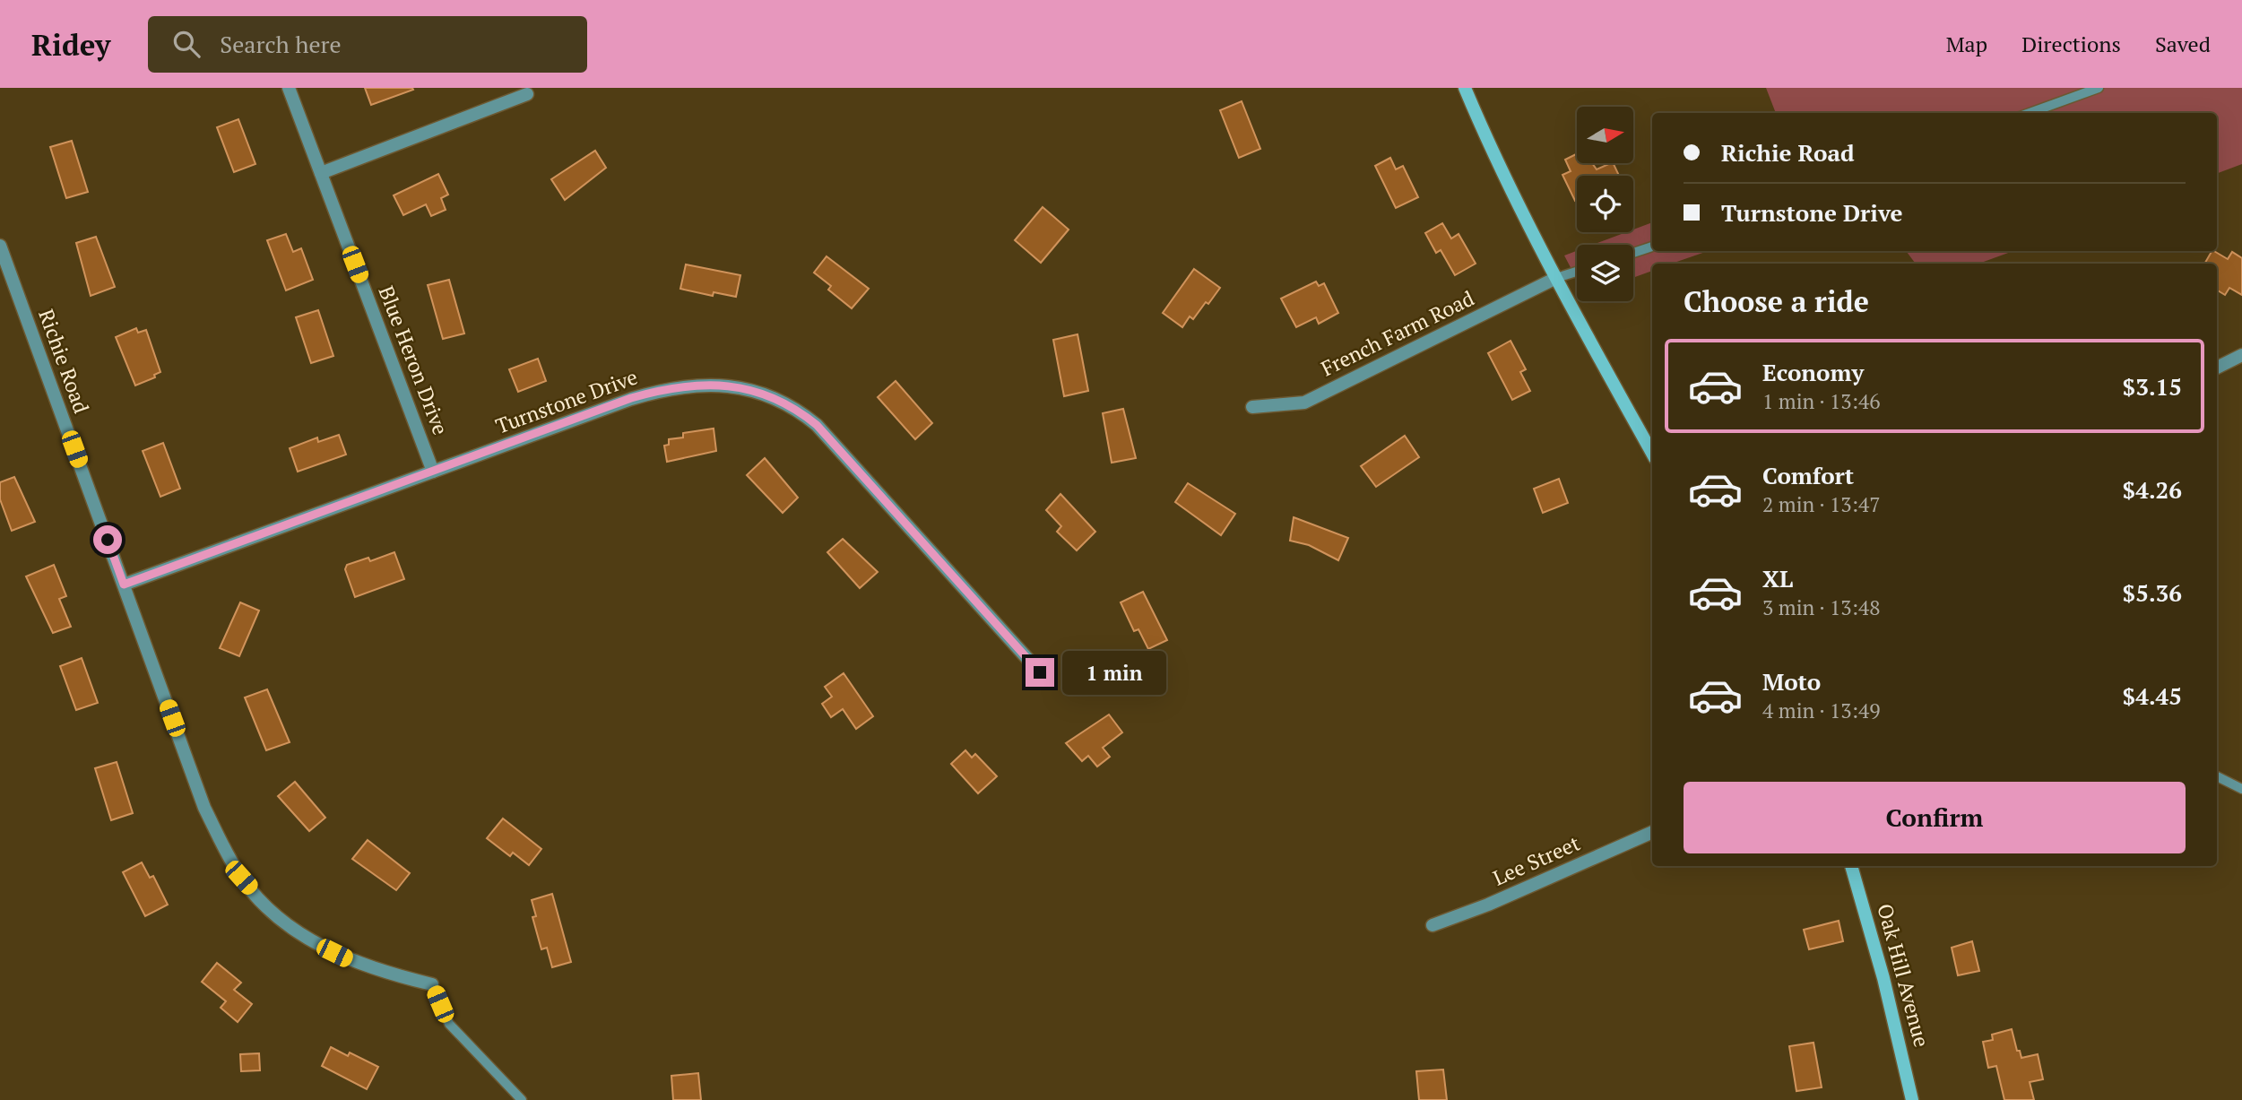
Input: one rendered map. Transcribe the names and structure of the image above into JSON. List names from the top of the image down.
{
  "streets": {
    "main road": ["Oak Hill Avenue"],
    "street": [
      "French Farm Road",
      "Blue Heron Drive",
      "Richie Road",
      "Turnstone Drive",
      "Lee Street"
    ]
  },
  "crossings": [
    ["Blue Heron Drive", "Turnstone Drive"],
    ["Richie Road", "Turnstone Drive"]
  ],
  "north": "right",
  "page": {
    "header": "Ridey",
    "search": "Search here",
    "nav": ["Map", "Directions", "Saved"],
    "banner": ["Richie Road", "Turnstone Drive"],
    "heading": "Choose a ride",
    "list": [
      {
        "name": "Economy",
        "note": "1 min · 13:46",
        "value": "$3.15"
      },
      {
        "name": "Comfort",
        "note": "2 min · 13:47",
        "value": "$4.26"
      },
      {
        "name": "XL",
        "note": "3 min · 13:48",
        "value": "$5.36"
      },
      {
        "name": "Moto",
        "note": "4 min · 13:49",
        "value": "$4.45"
      }
    ],
    "bubble": "1 min",
    "buttons": "Confirm"
  }
}
